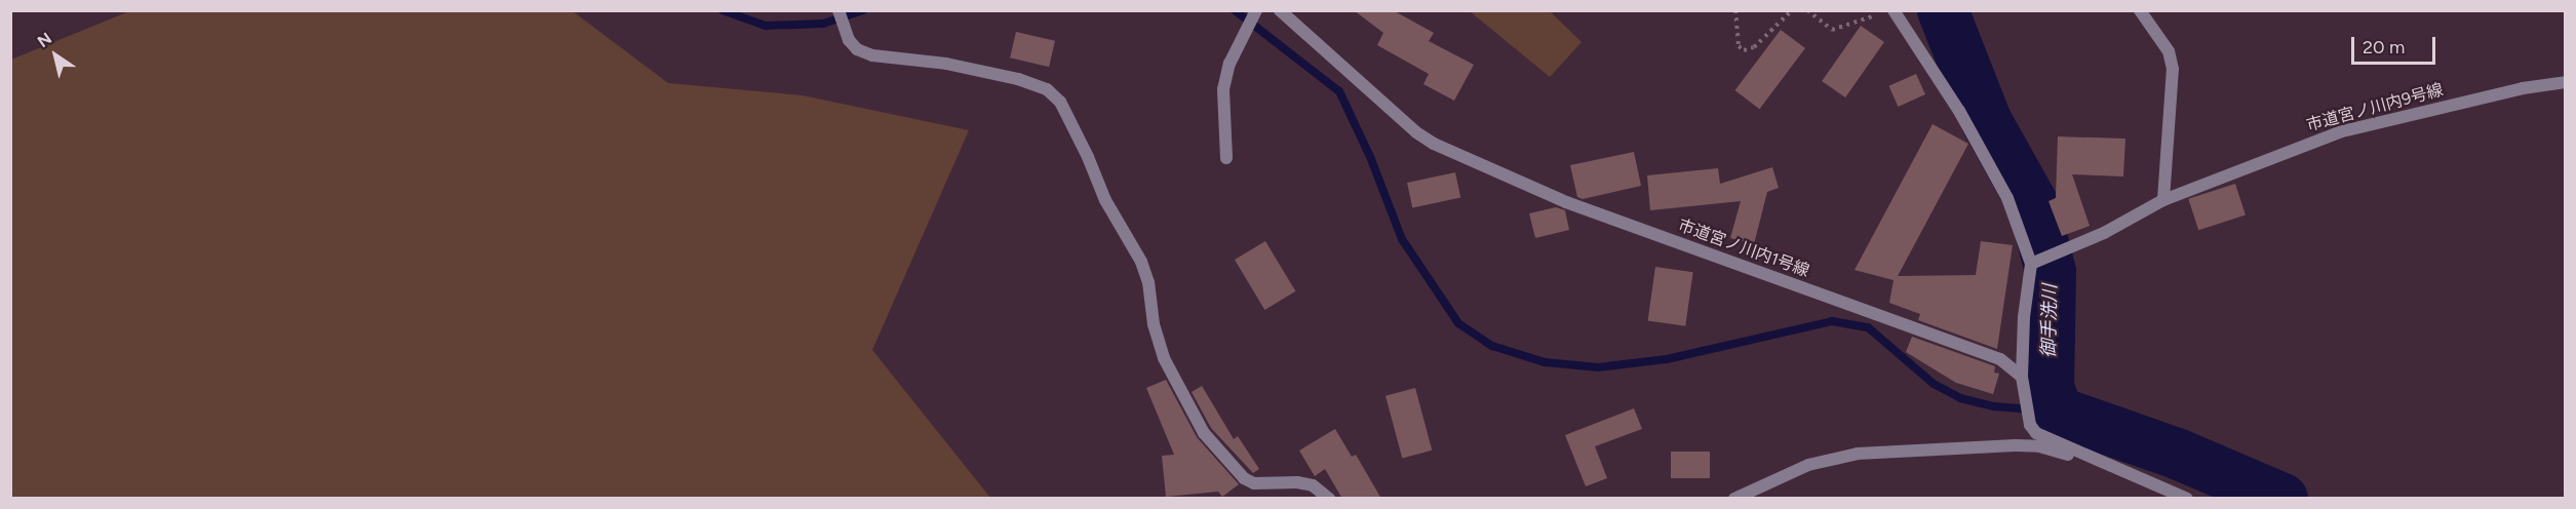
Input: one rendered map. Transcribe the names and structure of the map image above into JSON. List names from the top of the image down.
{
  "streets": {
    "street": ["市道宮ノ川内9号線", "市道宮ノ川内1号線"]
  },
  "water": ["御手洗川"],
  "scale_bar": "20 m",
  "north": "top left"
}
